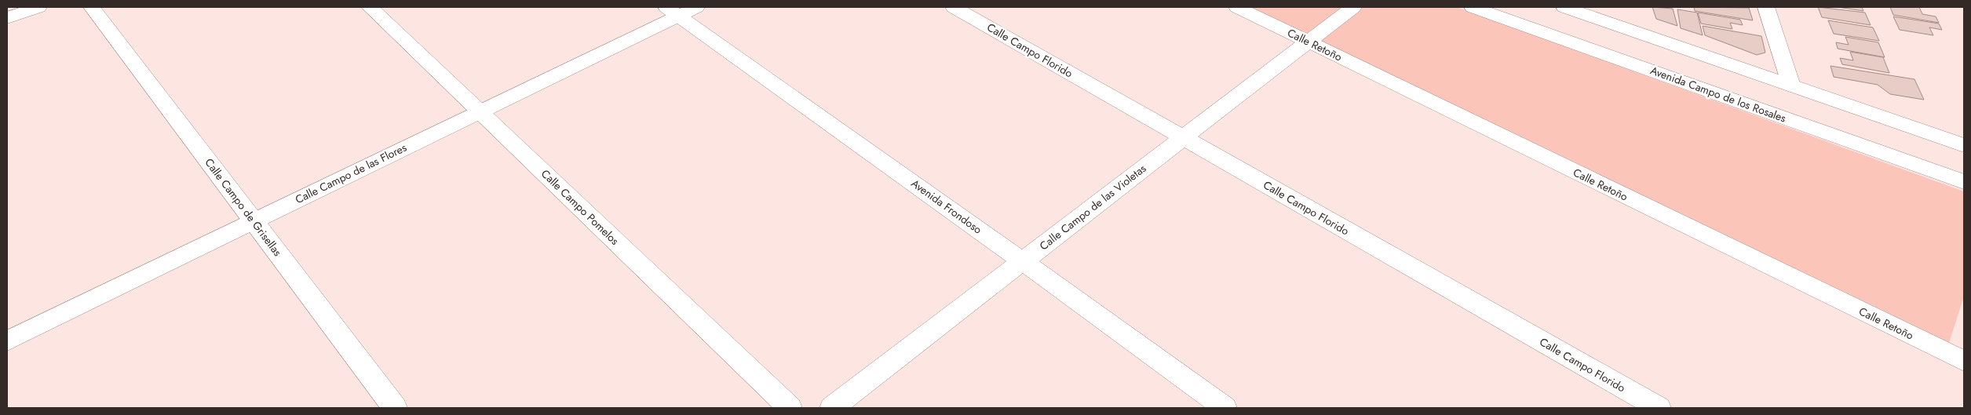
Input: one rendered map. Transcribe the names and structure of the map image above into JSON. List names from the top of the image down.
{
  "streets": {
    "street": [
      "Calle Retoño",
      "Calle Campo Florido",
      "Avenida Campo de los Rosales",
      "Calle Campo de las Flores",
      "Avenida Frondoso",
      "Calle Campo de Grisellas",
      "Calle Campo Pomelos",
      "Calle Campo de las Violetas"
    ]
  },
  "crossings": [
    ["Calle Retoño", "Calle Campo de las Violetas"],
    ["Calle Campo Florido", "Calle Campo de las Violetas"],
    ["Calle Campo de las Flores", "Avenida Frondoso"],
    ["Calle Campo de las Flores", "Calle Campo de Grisellas"],
    ["Calle Campo de las Flores", "Calle Campo Pomelos"],
    ["Avenida Frondoso", "Calle Campo de las Violetas"]
  ]
}
